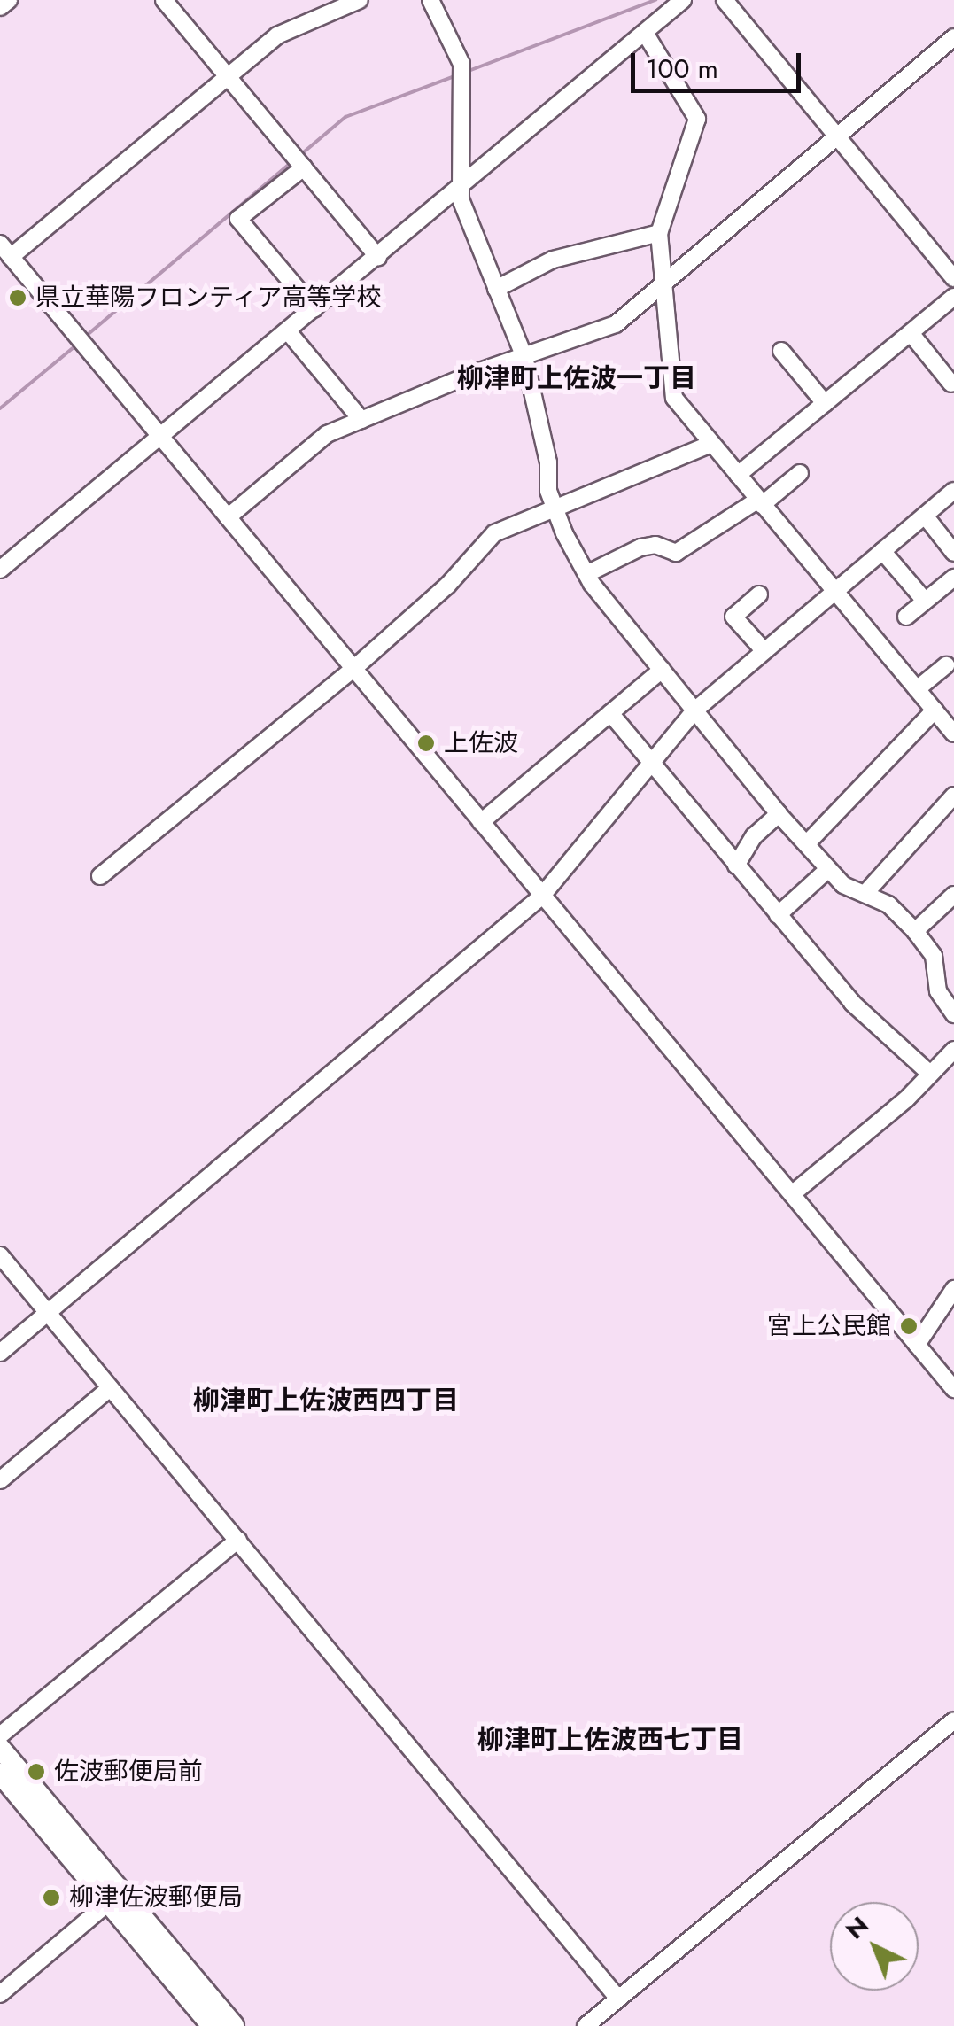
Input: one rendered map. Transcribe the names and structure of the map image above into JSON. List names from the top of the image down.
{
  "districts": ["柳津町上佐波一丁目", "柳津町上佐波西四丁目", "柳津町上佐波西七丁目"],
  "places": [
    "県立華陽フロンティア高等学校",
    "上佐波",
    "宮上公民館",
    "佐波郵便局前",
    "柳津佐波郵便局"
  ],
  "scale_bar": "100 m",
  "north": "top left"
}
